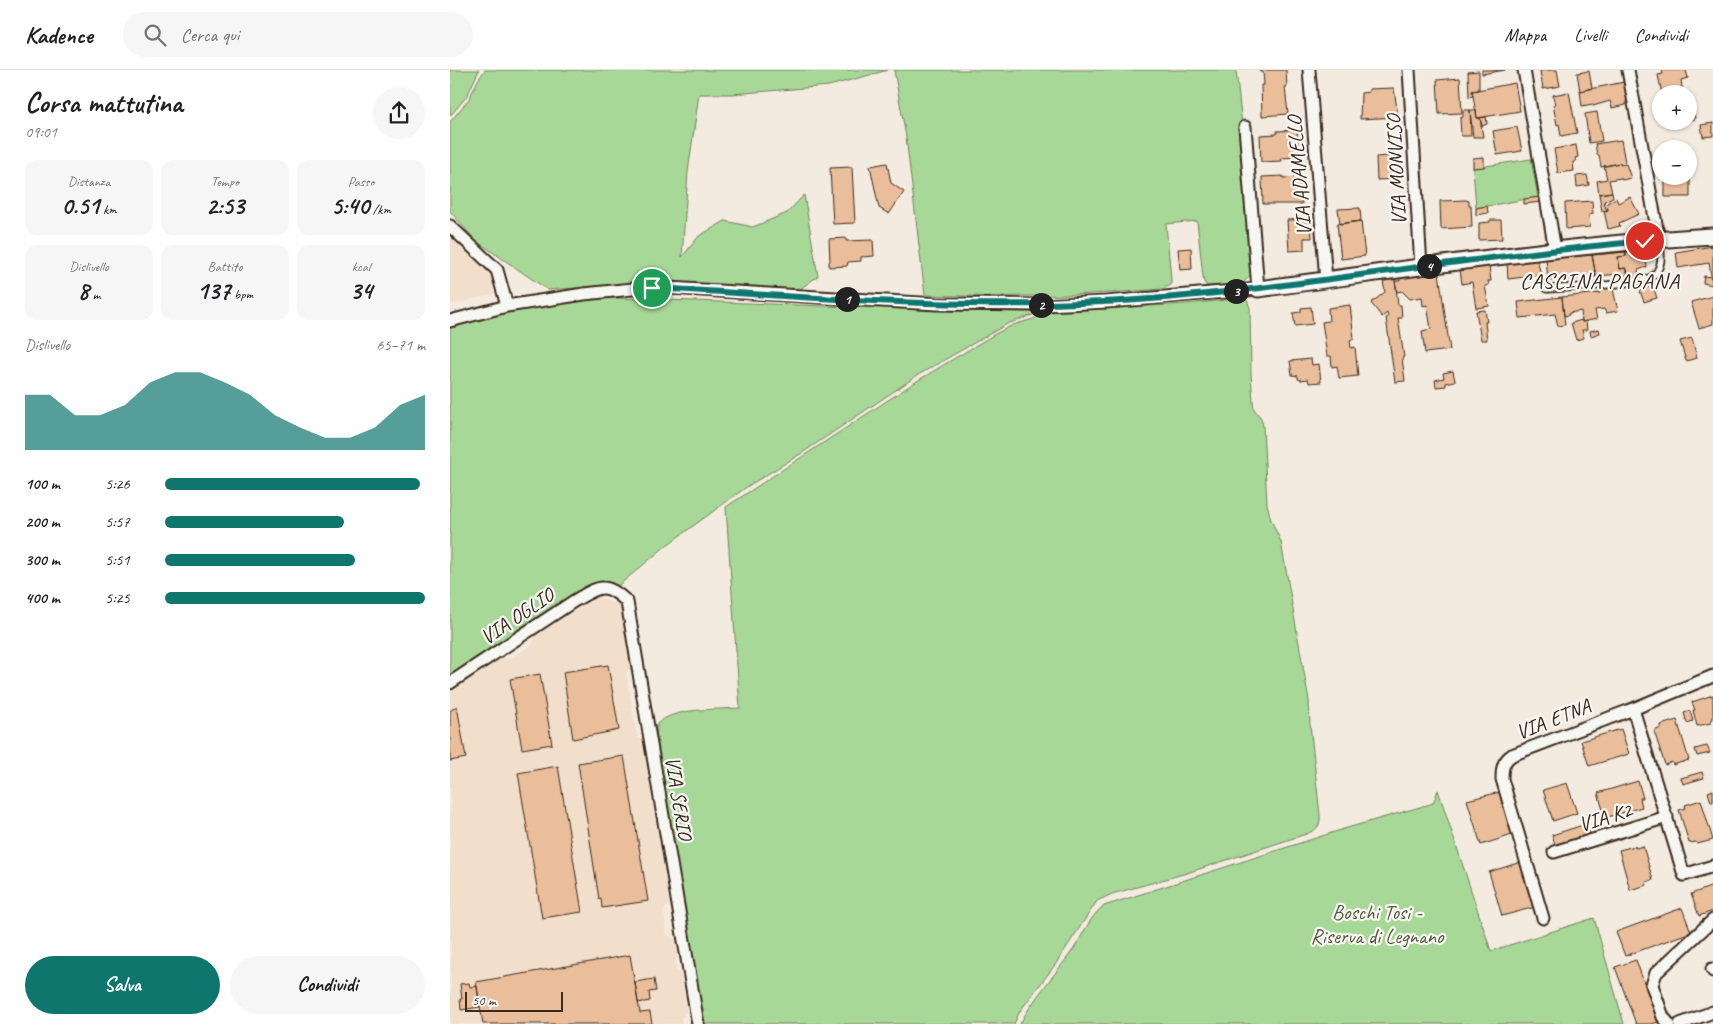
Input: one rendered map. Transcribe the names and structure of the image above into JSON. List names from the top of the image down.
{
  "streets": {
    "street": [
      "VIA MONVISO",
      "VIA ADAMELLO",
      "VIA OGLIO",
      "VIA ETNA",
      "VIA SERIO",
      "VIA K2"
    ]
  },
  "crossings": [
    ["VIA OGLIO", "VIA SERIO"],
    ["VIA ETNA", "VIA K2"]
  ],
  "districts": ["CASCINA PAGANA"],
  "parks": ["Boschi Tosi - Riserva di Legnano"],
  "scale_bar": "50 m",
  "page": {
    "header": "Kadence",
    "search": "Cerca qui",
    "nav": ["Mappa", "Livelli", "Condividi"],
    "heading": ["Corsa mattutina", "09:01"],
    "map_buttons": ["+", "−"],
    "stats": [
      ["Distanza", "0.51 km"],
      ["Tempo", "2:53"],
      ["Passo", "5:40 /km"],
      ["Dislivello", "8 m"],
      ["Battito", "137 bpm"],
      ["kcal", "34"]
    ],
    "pins": [
      "4",
      "3",
      "1",
      "2"
    ],
    "chart": ["Dislivello", "65–71 m"],
    "list": [
      {
        "name": "100 m",
        "note": "5:26"
      },
      {
        "name": "200 m",
        "note": "5:57"
      },
      {
        "name": "300 m",
        "note": "5:51"
      },
      {
        "name": "400 m",
        "note": "5:25"
      }
    ],
    "buttons": ["Salva", "Condividi"],
    "scale": "50 m"
  }
}
